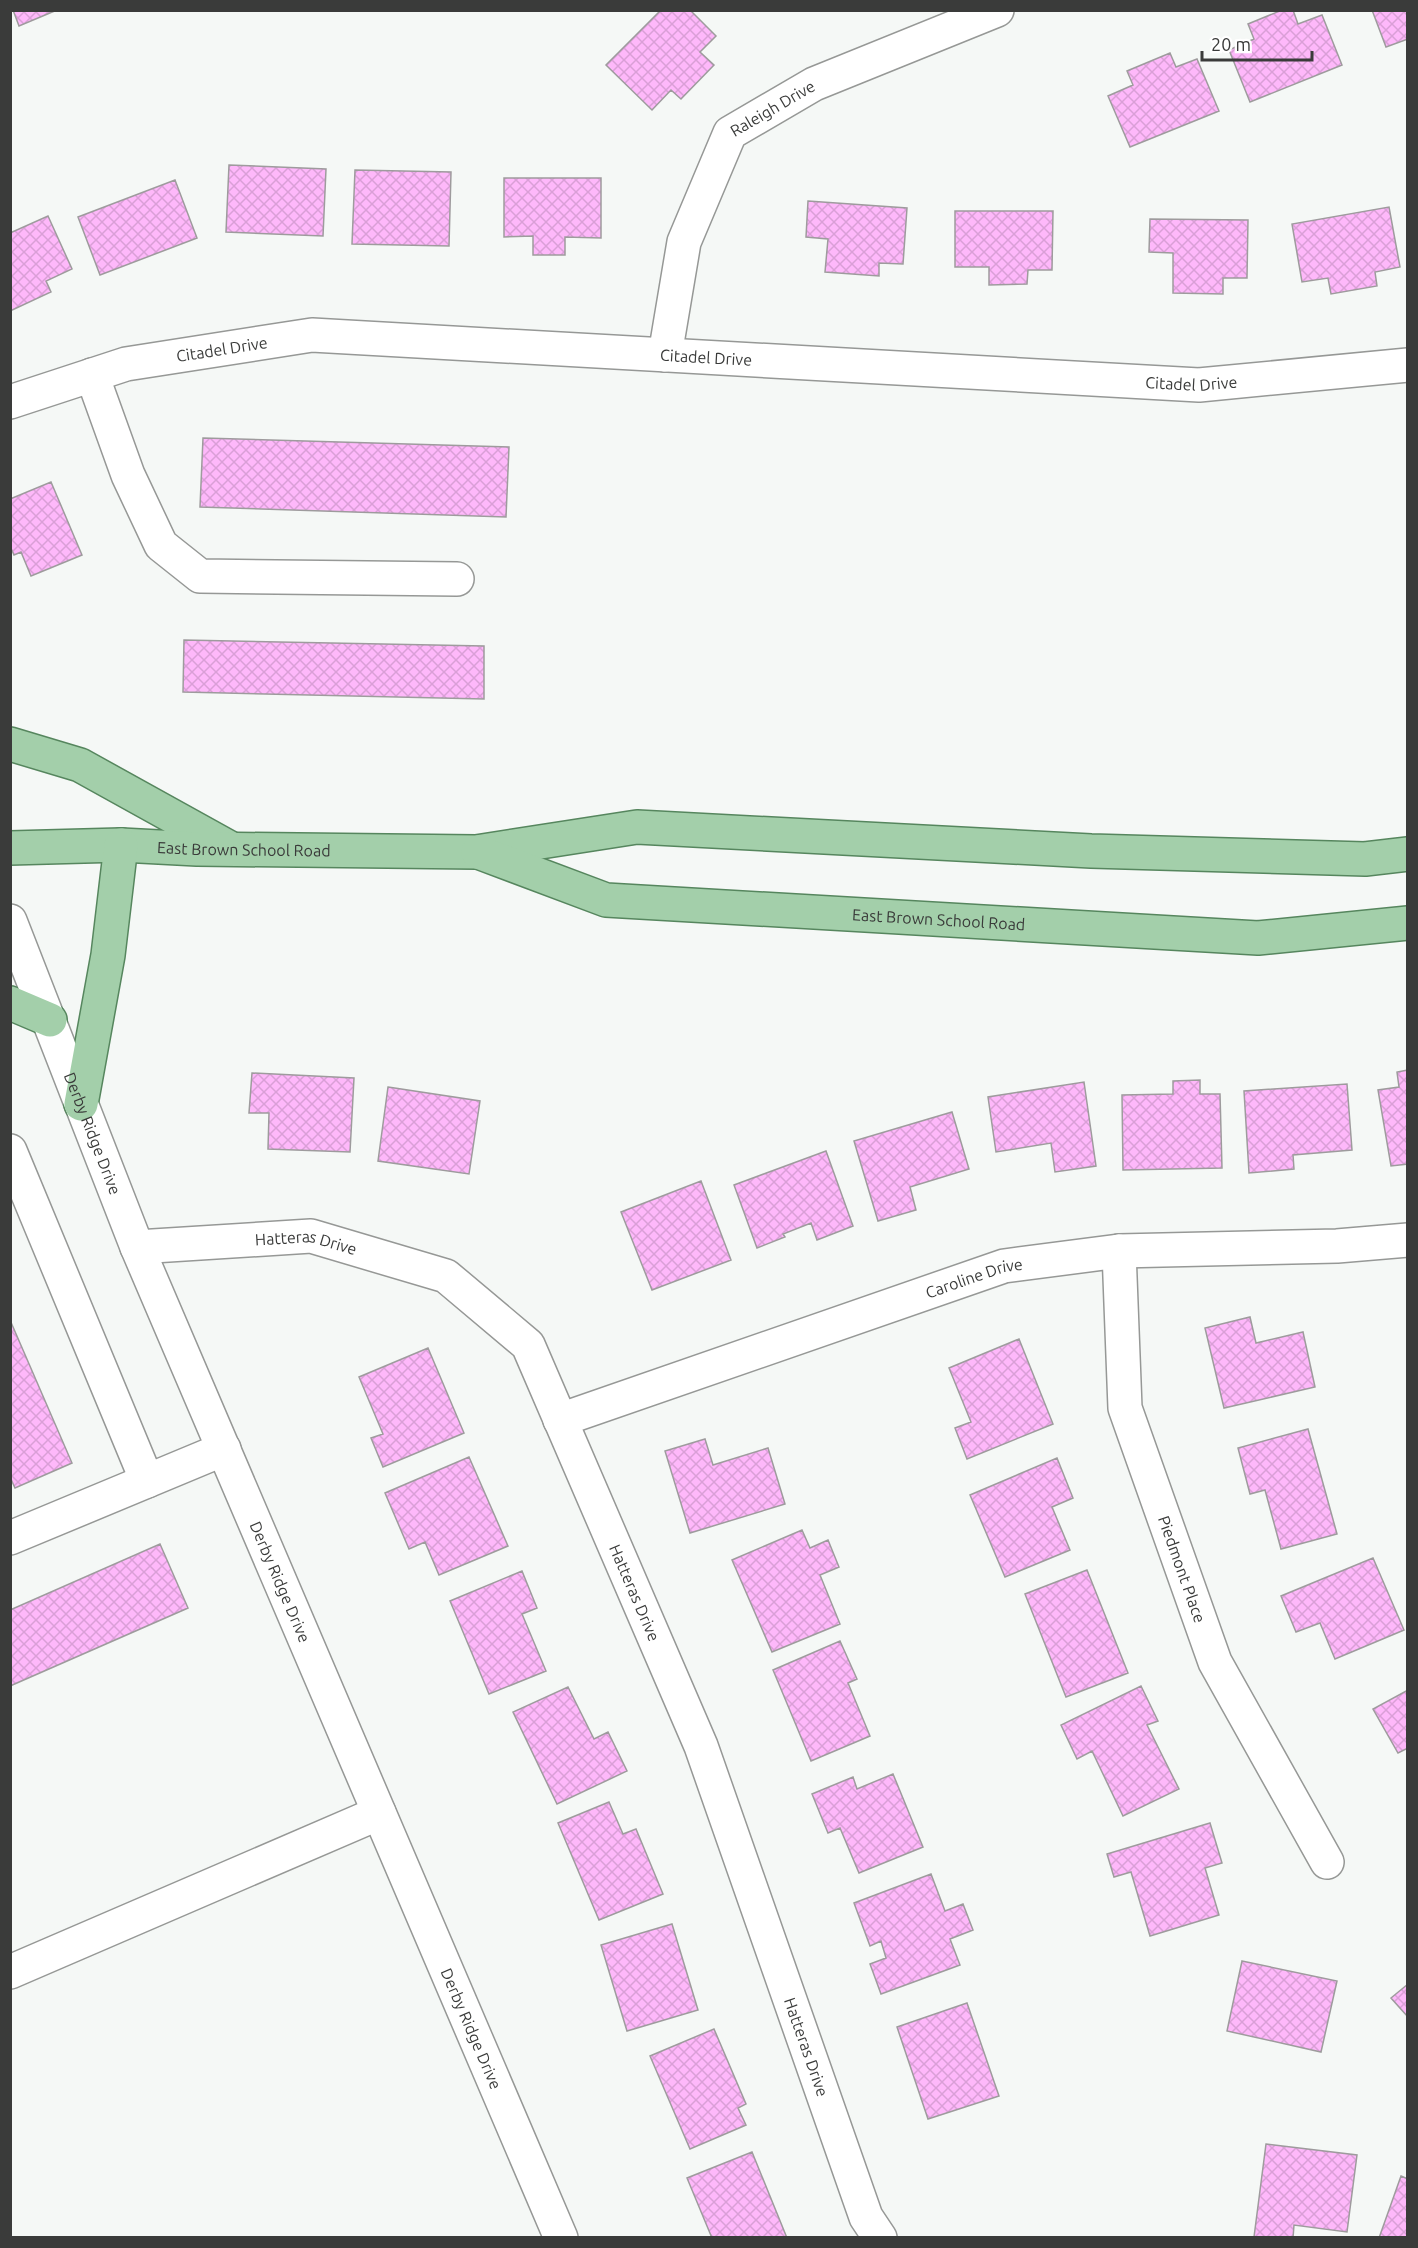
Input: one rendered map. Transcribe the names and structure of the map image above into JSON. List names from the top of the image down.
{
  "streets": {
    "main road": ["East Brown School Road"],
    "street": [
      "Raleigh Drive",
      "Citadel Drive",
      "Derby Ridge Drive",
      "Hatteras Drive",
      "Caroline Drive",
      "Piedmont Place"
    ]
  },
  "crossings": [
    ["Raleigh Drive", "Citadel Drive"],
    ["Derby Ridge Drive", "Hatteras Drive"],
    ["Hatteras Drive", "Caroline Drive"],
    ["Caroline Drive", "Piedmont Place"]
  ],
  "scale_bar": "20 m"
}
